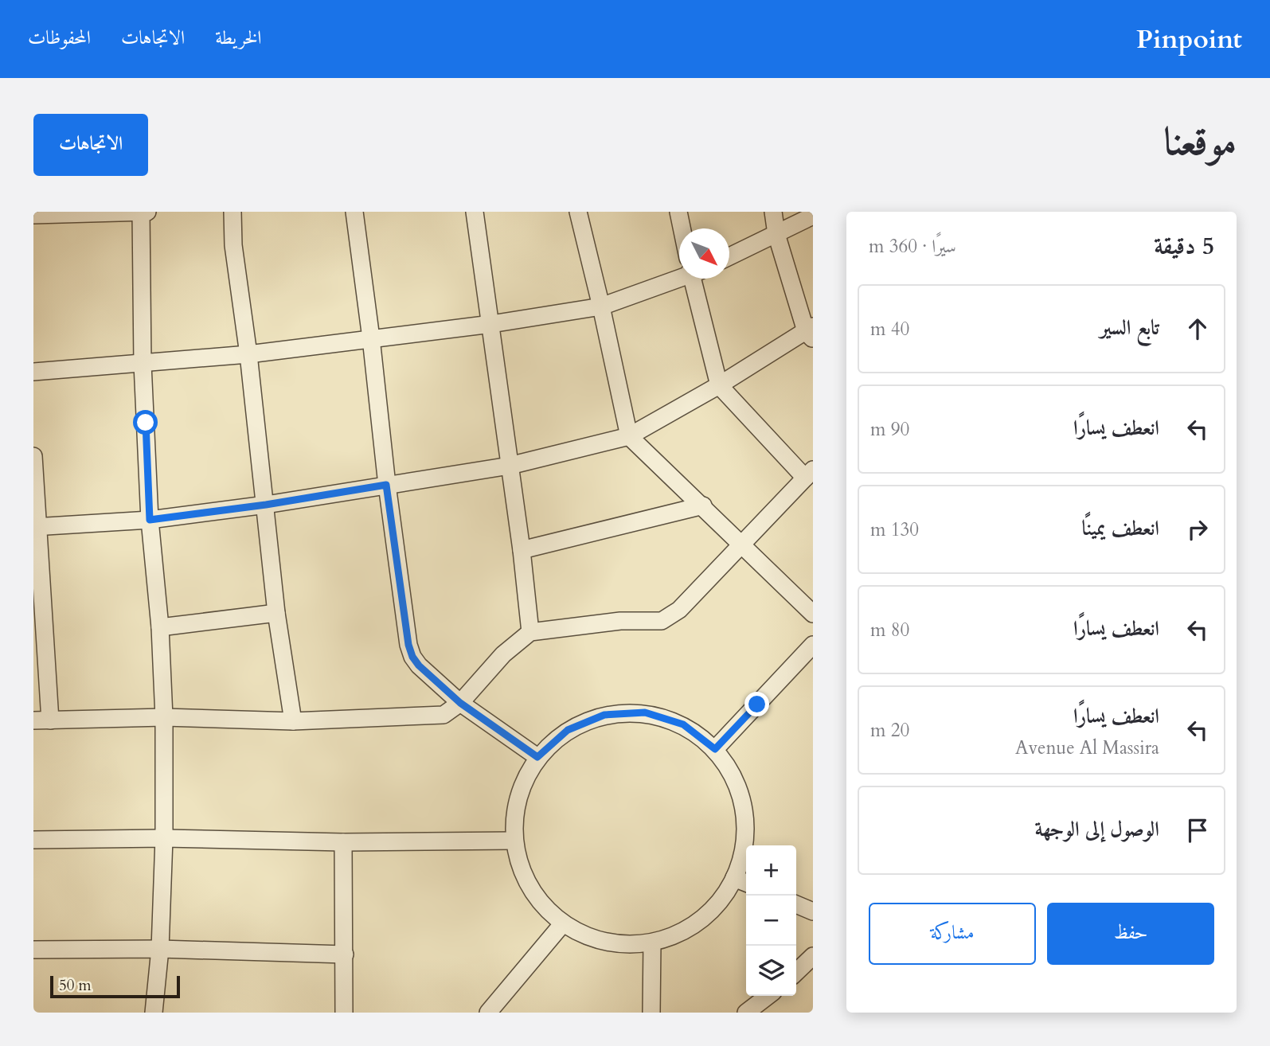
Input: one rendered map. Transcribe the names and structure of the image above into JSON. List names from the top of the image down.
{
  "scale_bar": "50 m",
  "north": "bottom right",
  "page": {
    "header": "Pinpoint",
    "nav": ["الخريطة", "الاتجاهات", "المحفوظات"],
    "title": "موقعنا",
    "buttons": [
      "الاتجاهات",
      ["حفظ", "مشاركة"]
    ],
    "heading": ["5 دقيقة", "سيرًا · 360 m"],
    "list": [
      ["تابع السير", "40 m"],
      ["انعطف يسارًا", "90 m"],
      ["انعطف يمينًا", "130 m"],
      ["انعطف يسارًا", "80 m"],
      ["انعطف يسارًا", "Avenue Al Massira", "20 m"],
      "الوصول إلى الوجهة"
    ],
    "map_buttons": ["+", "−"],
    "scale": "50 m"
  }
}
